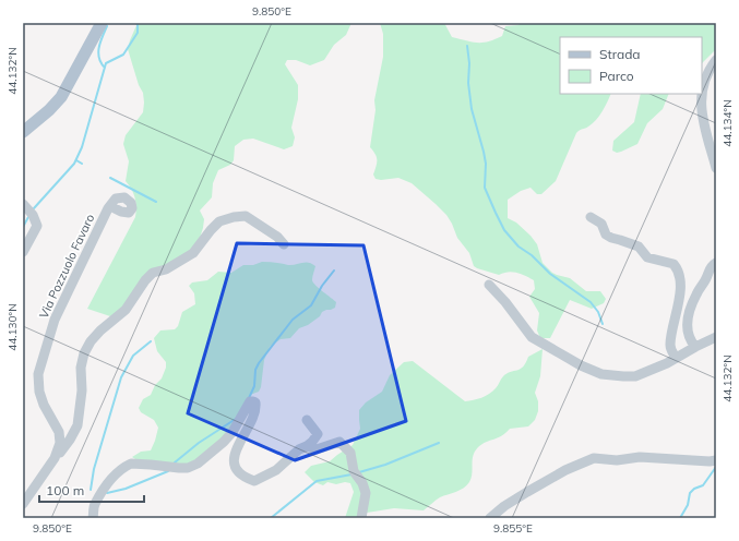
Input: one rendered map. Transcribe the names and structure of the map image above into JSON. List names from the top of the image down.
{
  "streets": {
    "street": ["Via Pozzuolo Favaro"]
  },
  "legend": ["Strada", "Parco"],
  "scale_bar": "100 m",
  "coordinates": [
    "9.850°E",
    "44.132°N",
    "44.134°N",
    "44.130°N",
    "9.855°E"
  ]
}
